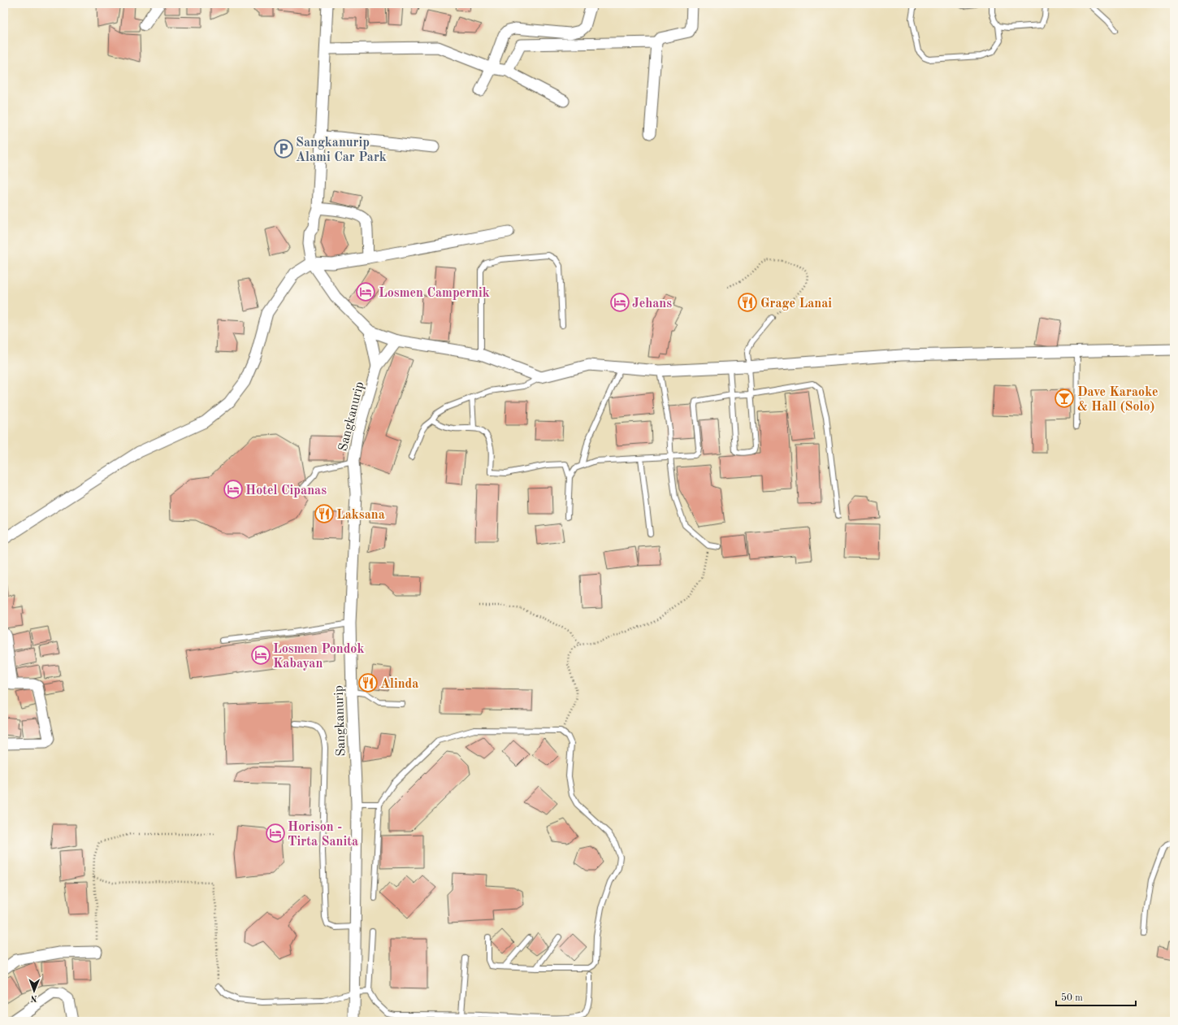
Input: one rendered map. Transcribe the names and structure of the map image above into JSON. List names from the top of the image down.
{
  "streets": {
    "street": ["Sangkanurip"]
  },
  "places": {
    "parking": ["Sangkanurip Alami Car Park"],
    "hotel": [
      "Losmen Campernik",
      "Jehans",
      "Hotel Cipanas",
      "Losmen Pondok Kabayan",
      "Horison - Tirta Sanita"
    ],
    "restaurant": ["Grage Lanai", "Laksana", "Alinda"],
    "bar": ["Dave Karaoke & Hall (Solo)"]
  },
  "scale_bar": "50 m",
  "north": "bottom"
}
